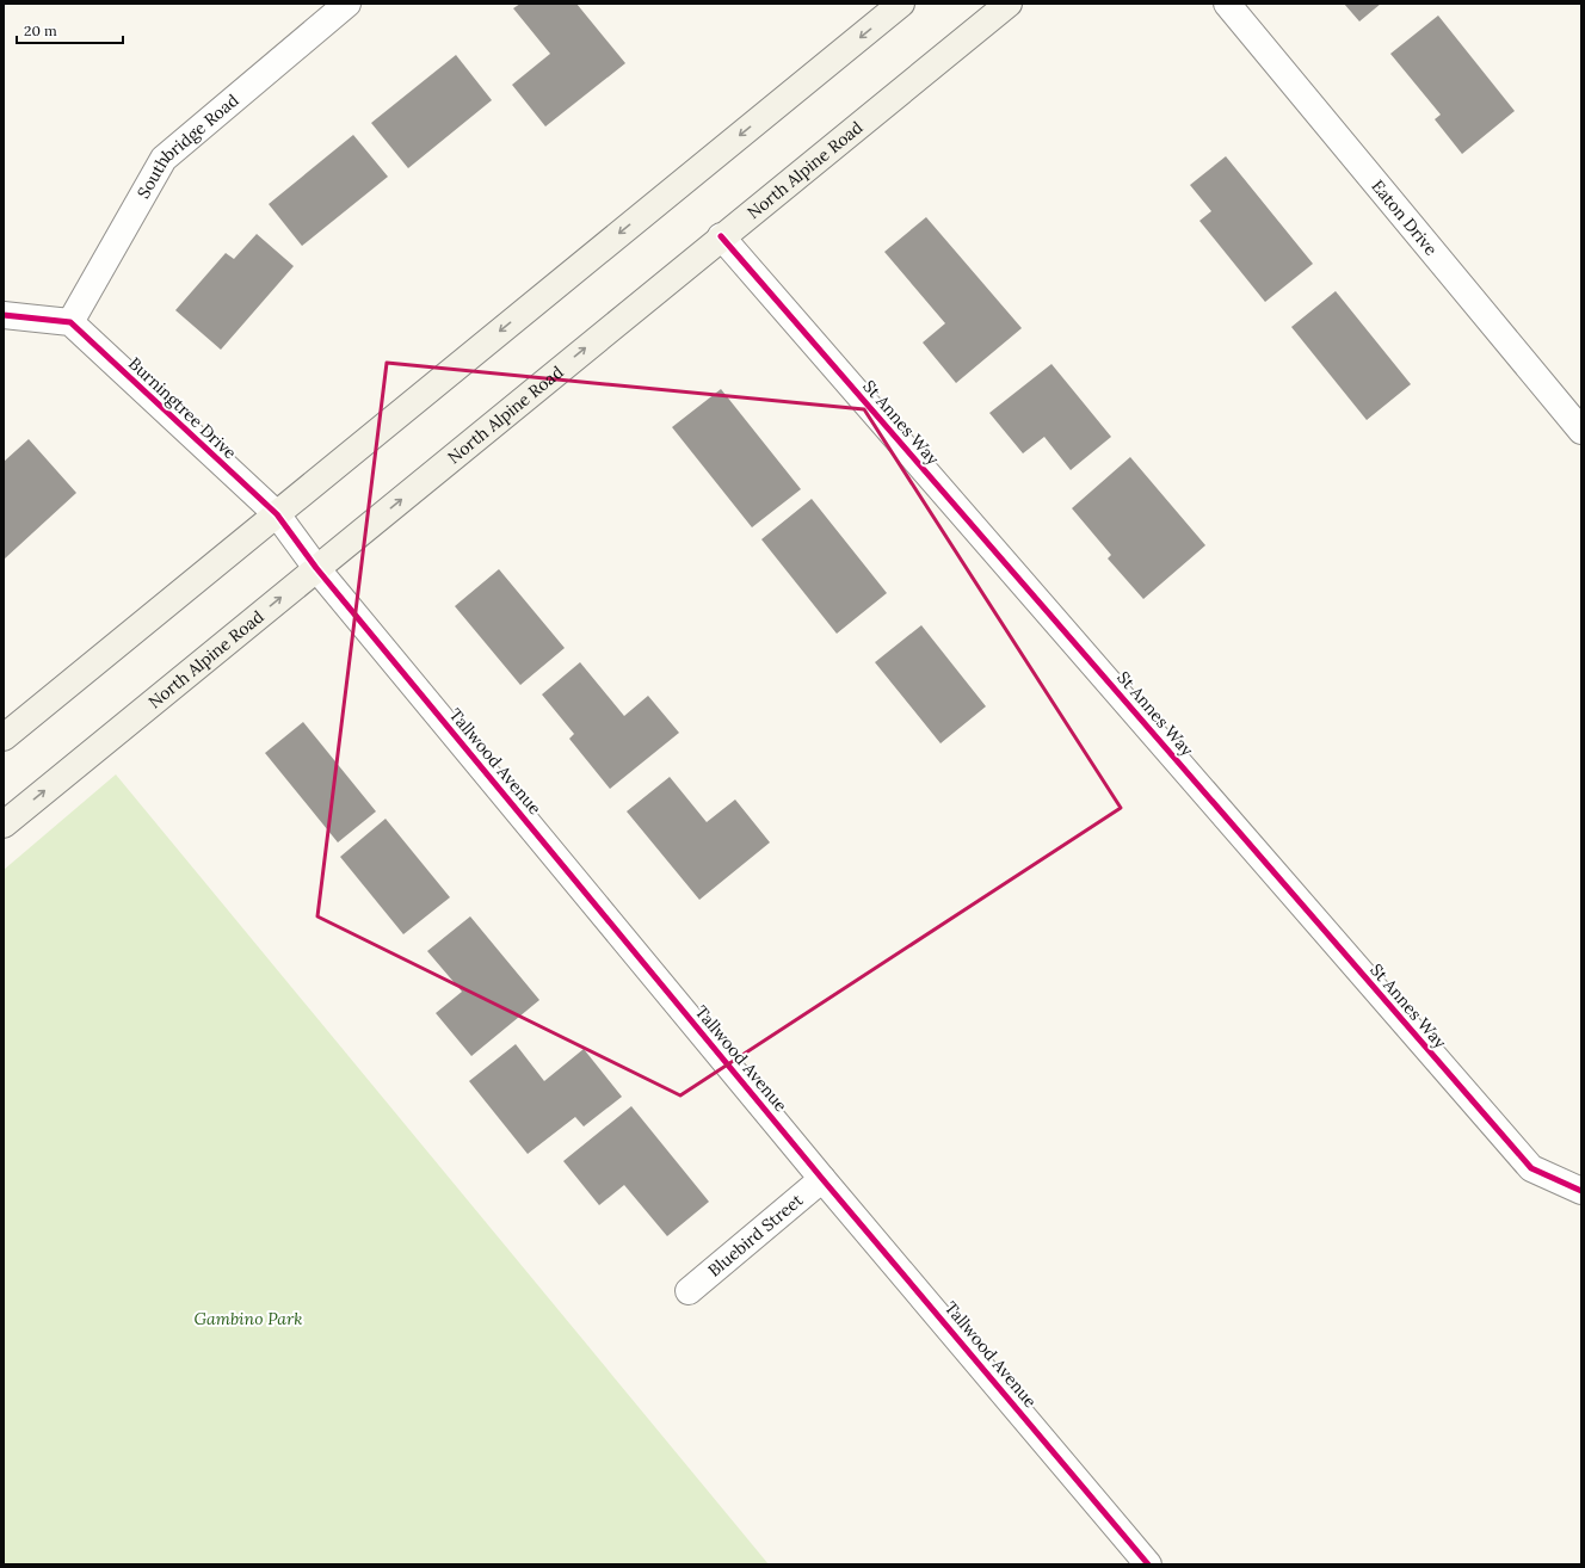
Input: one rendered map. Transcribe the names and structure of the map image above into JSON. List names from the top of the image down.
{
  "streets": {
    "main road": ["North Alpine Road"],
    "street": [
      "Southbridge Road",
      "Eaton Drive",
      "Burningtree Drive",
      "St Annes Way",
      "Tallwood Avenue",
      "Bluebird Street"
    ]
  },
  "crossings": [
    ["Southbridge Road", "Burningtree Drive"],
    ["North Alpine Road", "Burningtree Drive"],
    ["North Alpine Road", "St Annes Way"],
    ["North Alpine Road", "Tallwood Avenue"],
    ["Burningtree Drive", "Tallwood Avenue"],
    ["Tallwood Avenue", "Bluebird Street"]
  ],
  "parks": ["Gambino Park"],
  "scale_bar": "20 m"
}
